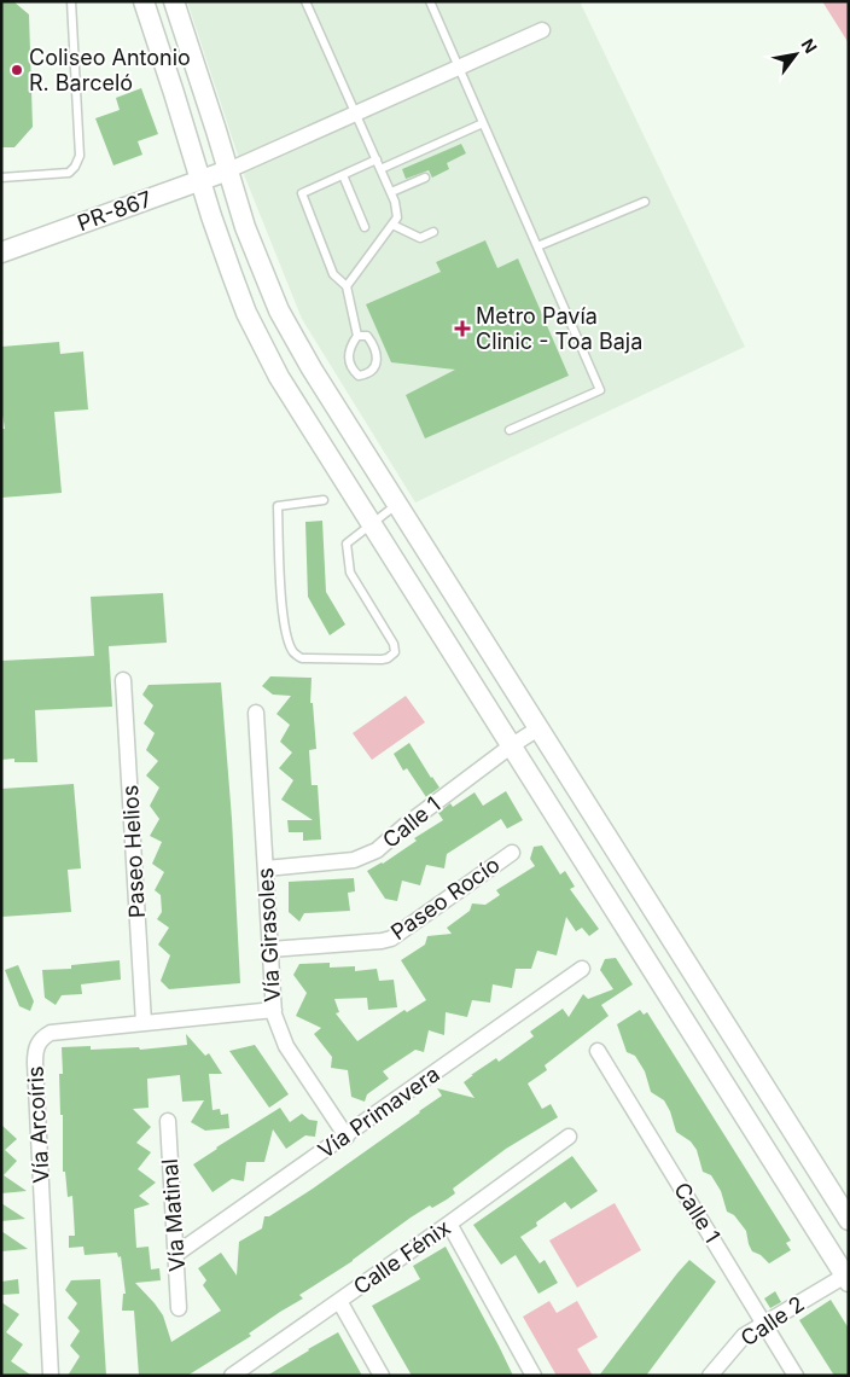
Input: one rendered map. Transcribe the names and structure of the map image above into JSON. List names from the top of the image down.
{
  "streets": {
    "street": [
      "PR-867",
      "Calle 1",
      "Paseo Helios",
      "Paseo Rocío",
      "Vía Girasoles",
      "Vía Primavera",
      "Vía Arcoíris",
      "Vía Matinal",
      "Calle Fénix",
      "Calle 2"
    ]
  },
  "crossings": [
    ["Calle 1", "Vía Girasoles"],
    ["Calle 1", "Calle 2"],
    ["Paseo Helios", "Vía Arcoíris"],
    ["Paseo Rocío", "Vía Girasoles"],
    ["Vía Girasoles", "Vía Primavera"],
    ["Vía Girasoles", "Vía Arcoíris"],
    ["Vía Primavera", "Vía Matinal"]
  ],
  "places": {
    "other": ["Coliseo Antonio R. Barceló"],
    "health": ["Metro Pavía Clinic - Toa Baja"]
  },
  "north": "top right"
}
